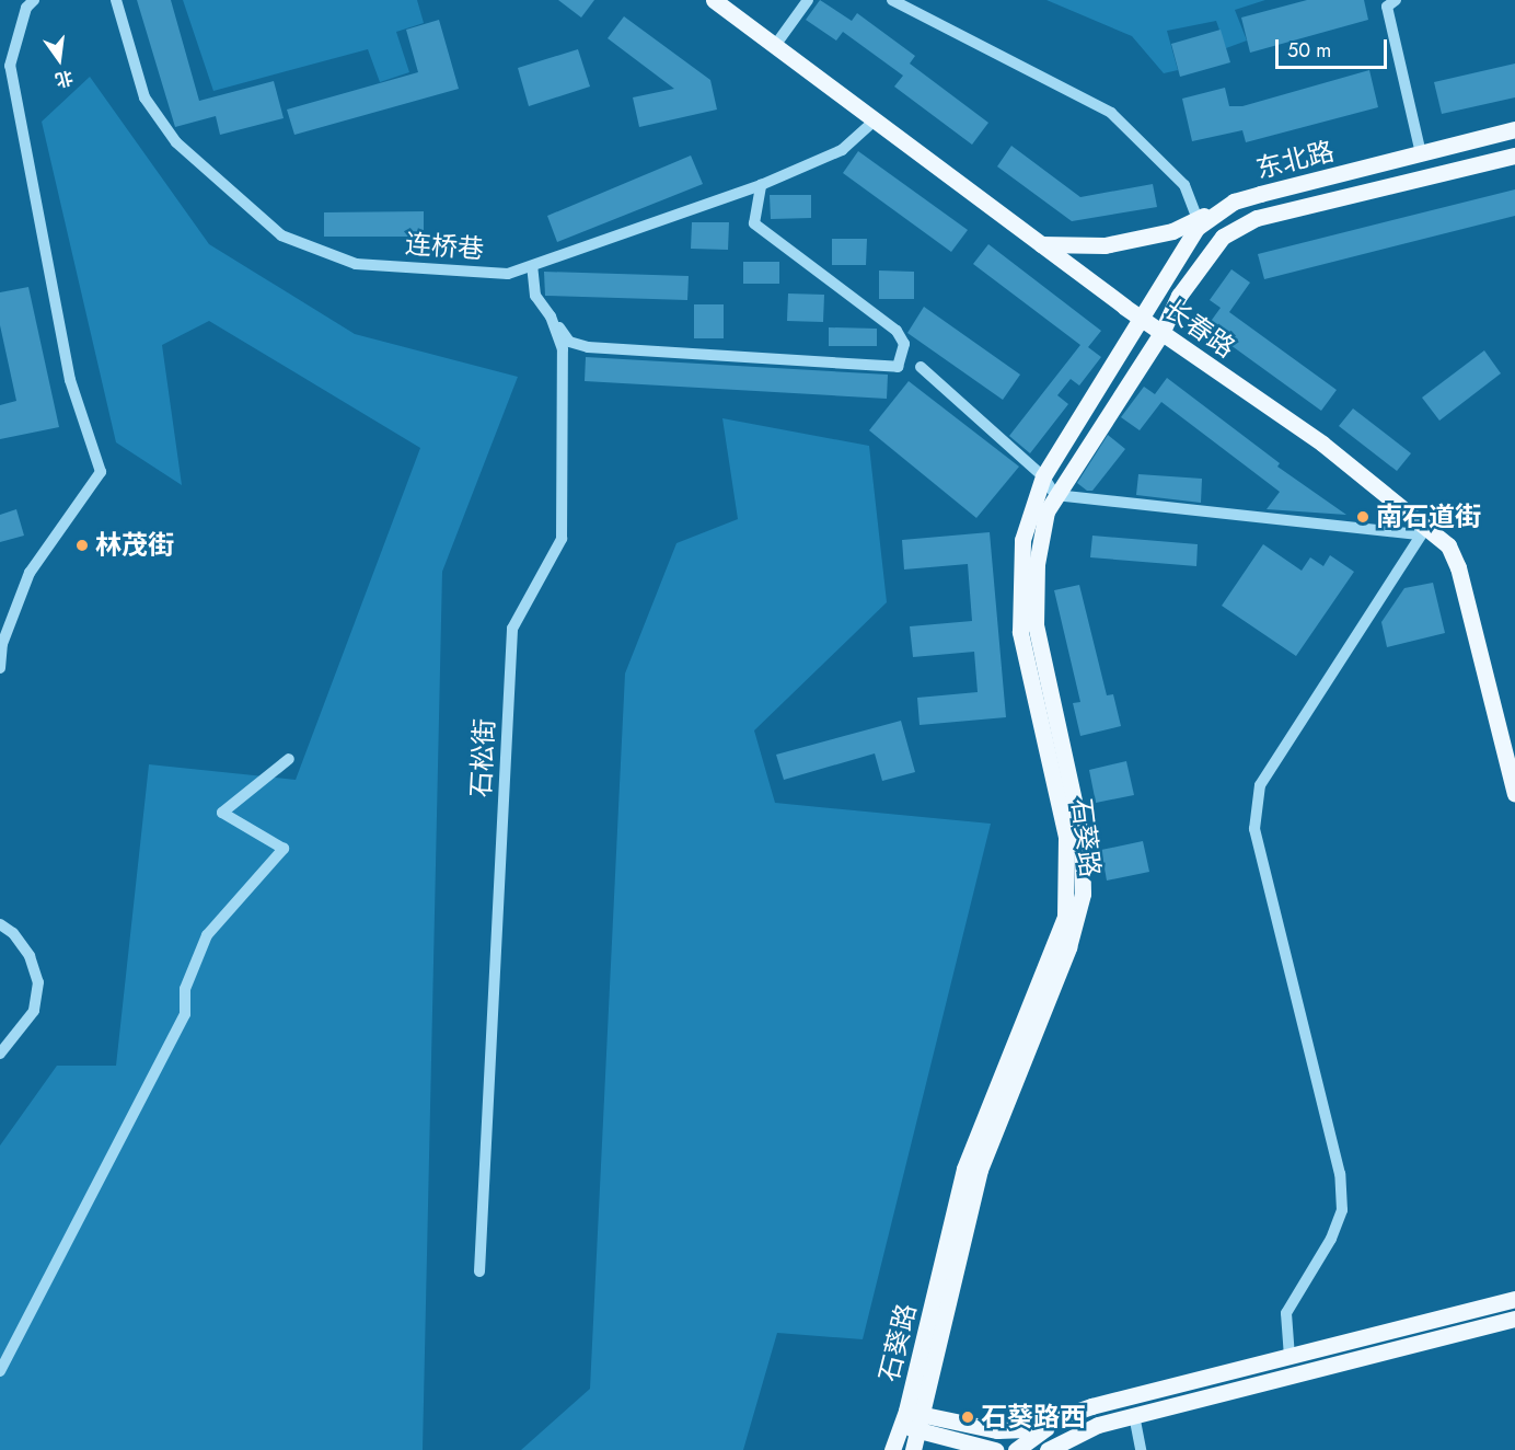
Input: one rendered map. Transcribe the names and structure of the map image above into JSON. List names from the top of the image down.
{
  "streets": {
    "main road": ["东北路", "长春路", "石葵路"],
    "street": ["连桥巷", "石松街"]
  },
  "crossings": [
    ["东北路", "长春路"],
    ["东北路", "石葵路"],
    ["连桥巷", "长春路"],
    ["连桥巷", "石松街"],
    ["长春路", "石葵路"]
  ],
  "places": ["南石道街", "林茂街", "石葵路西"],
  "scale_bar": "50 m",
  "north": "bottom"
}
